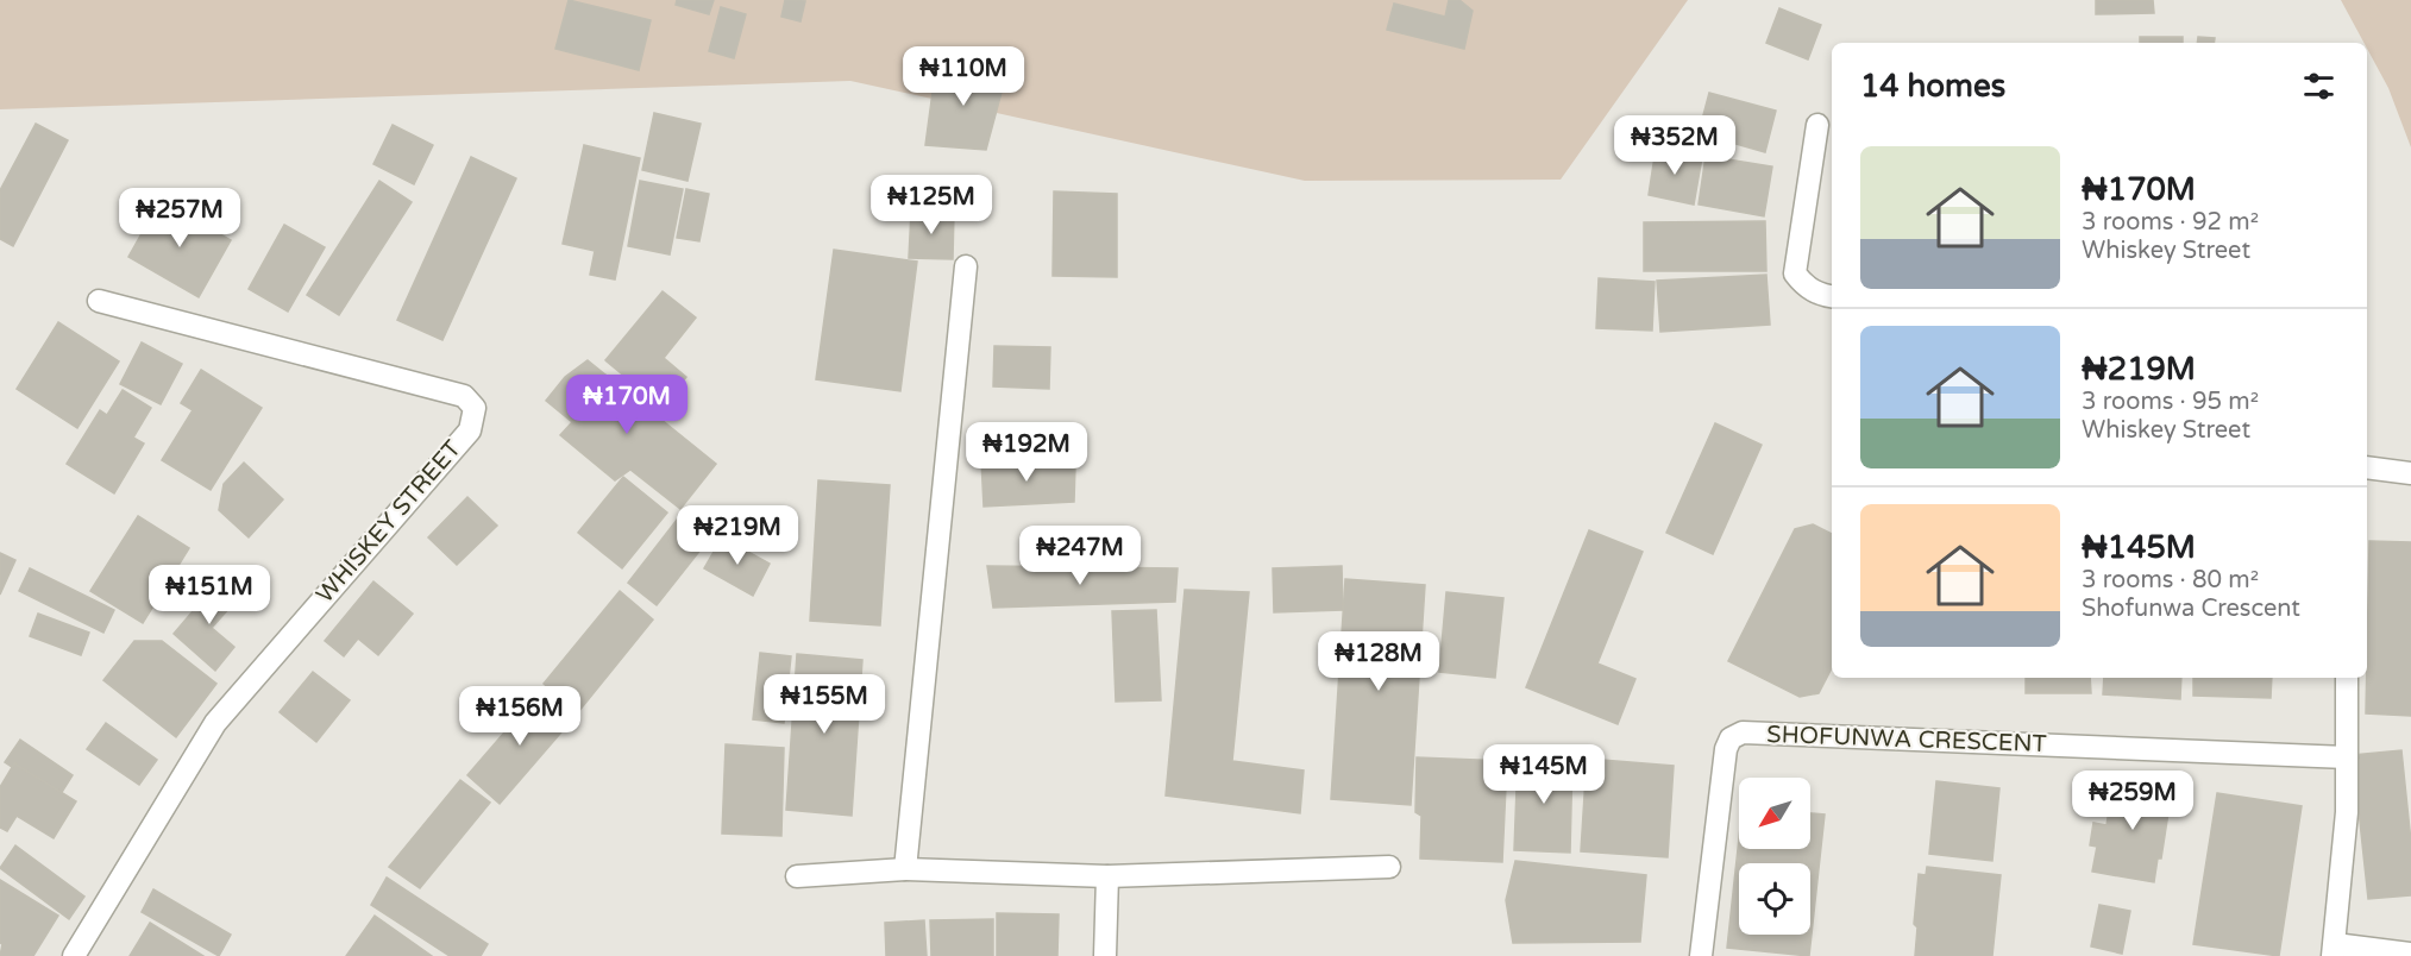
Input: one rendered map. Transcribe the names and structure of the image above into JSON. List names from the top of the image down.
{
  "streets": {
    "street": ["WHISKEY STREET", "SHOFUNWA CRESCENT"]
  },
  "north": "bottom left",
  "page": {
    "heading": "14 homes",
    "price": [
      "₦110M",
      "₦352M",
      "₦125M",
      "₦257M",
      "₦170M",
      "₦192M",
      "₦219M",
      "₦247M",
      "₦151M",
      "₦128M",
      "₦155M",
      "₦156M",
      "₦145M",
      "₦259M"
    ],
    "list": [
      {
        "name": "₦170M",
        "note": "3 rooms · 92 m² · Whiskey Street"
      },
      {
        "name": "₦219M",
        "note": "3 rooms · 95 m² · Whiskey Street"
      },
      {
        "name": "₦145M",
        "note": "3 rooms · 80 m² · Shofunwa Crescent"
      }
    ]
  }
}
